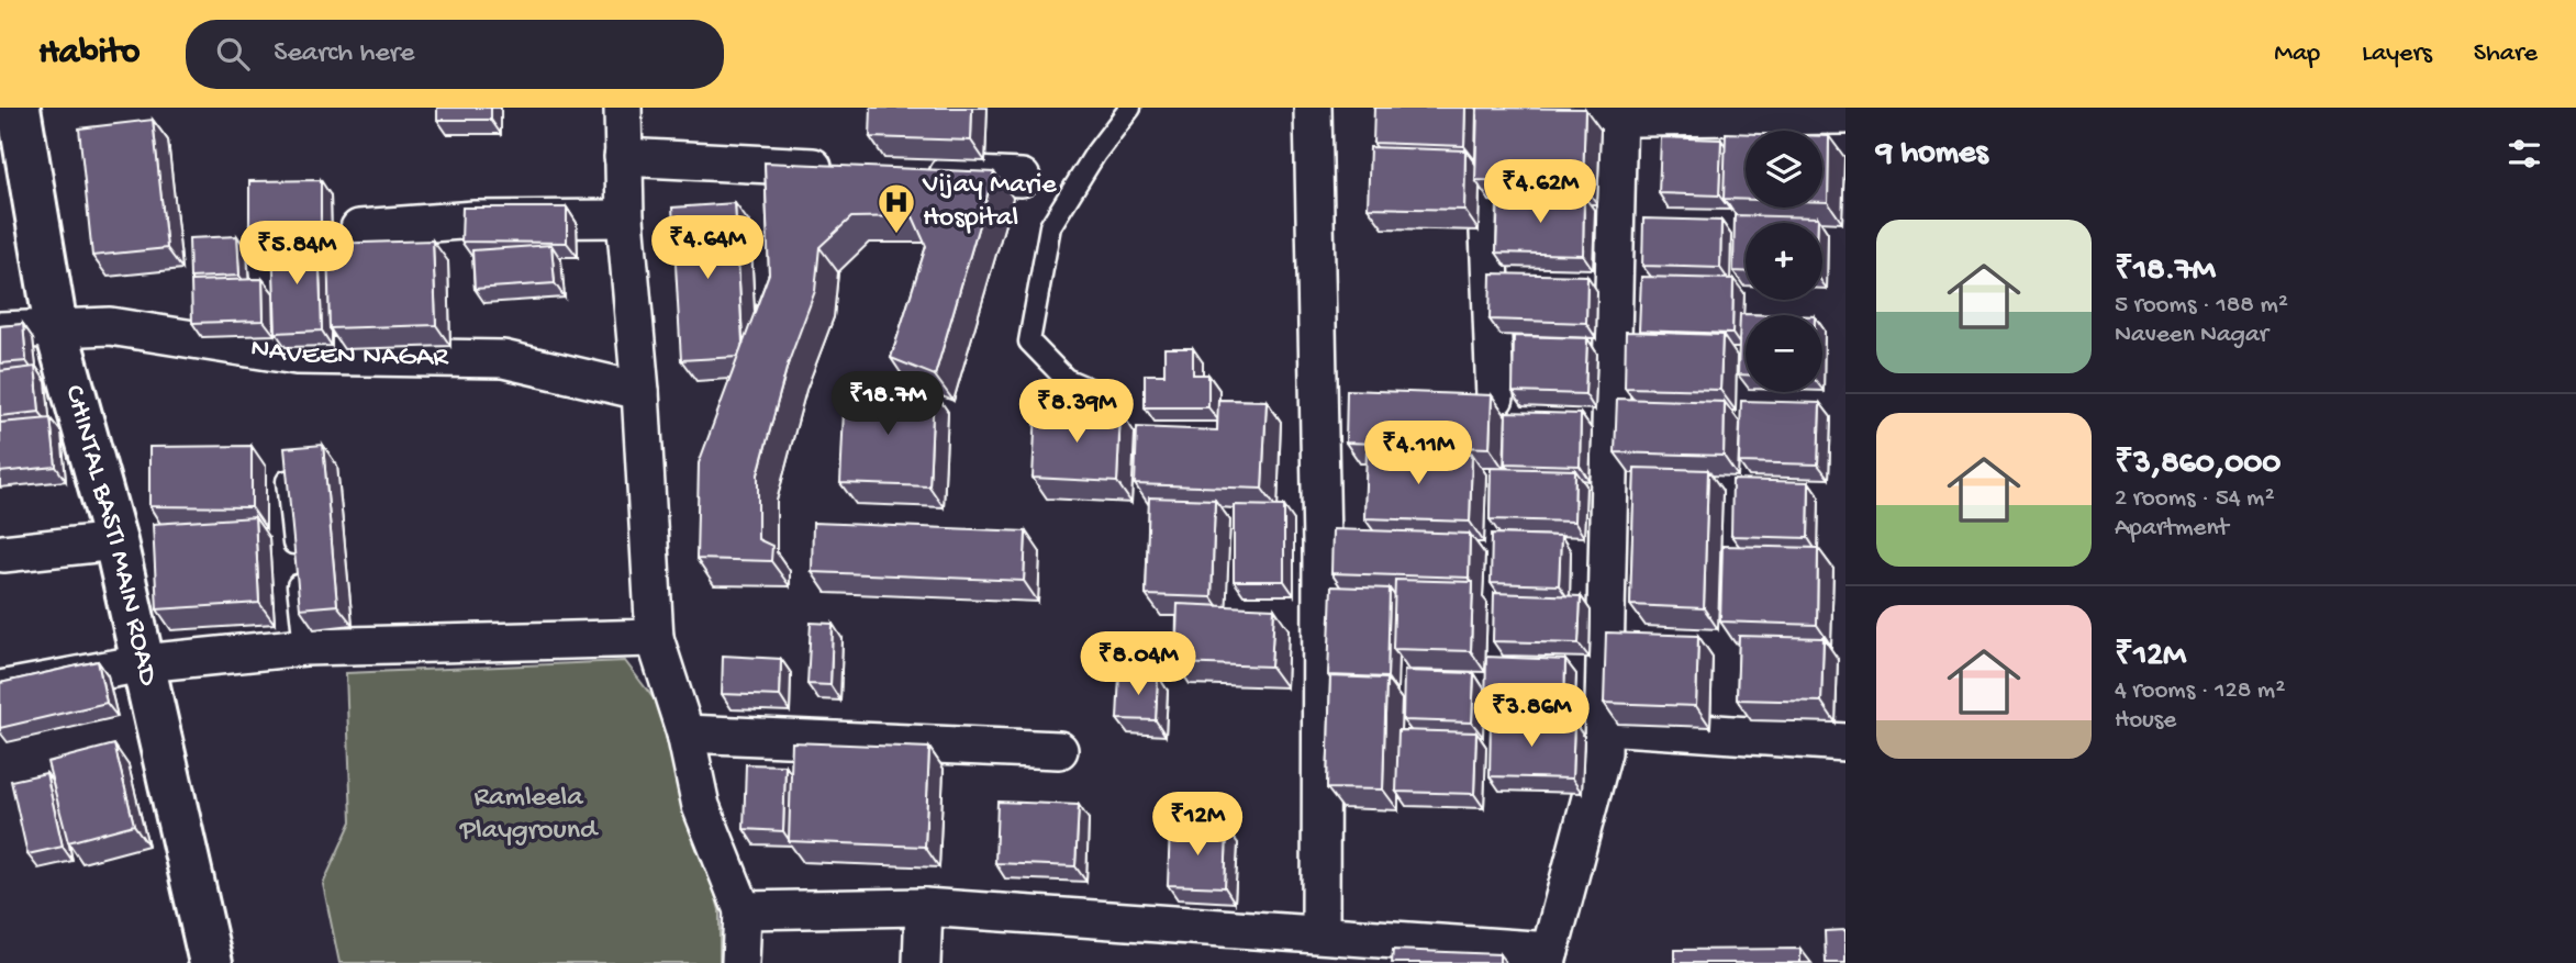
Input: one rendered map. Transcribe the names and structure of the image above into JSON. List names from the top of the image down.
{
  "streets": {
    "street": ["NAVEEN NAGAR", "CHINTAL BASTI MAIN ROAD"]
  },
  "crossings": [
    ["NAVEEN NAGAR", "CHINTAL BASTI MAIN ROAD"]
  ],
  "parks": ["Ramleela Playground"],
  "places": {
    "hospital": ["Vijay Marie Hospital"]
  },
  "page": {
    "header": "Habito",
    "search": "Search here",
    "nav": ["Map", "Layers", "Share"],
    "heading": "9 homes",
    "map_buttons": ["+", "−"],
    "price": [
      "₹4.62M",
      "₹4.64M",
      "₹5.84M",
      "₹18.7M",
      "₹8.39M",
      "₹4.11M",
      "₹8.04M",
      "₹3.86M",
      "₹12M"
    ],
    "list": [
      {
        "name": "₹18.7M",
        "note": "5 rooms · 188 m² · Naveen Nagar"
      },
      {
        "name": "₹3,860,000",
        "note": "2 rooms · 54 m² · Apartment"
      },
      {
        "name": "₹12M",
        "note": "4 rooms · 128 m² · House"
      }
    ]
  }
}
